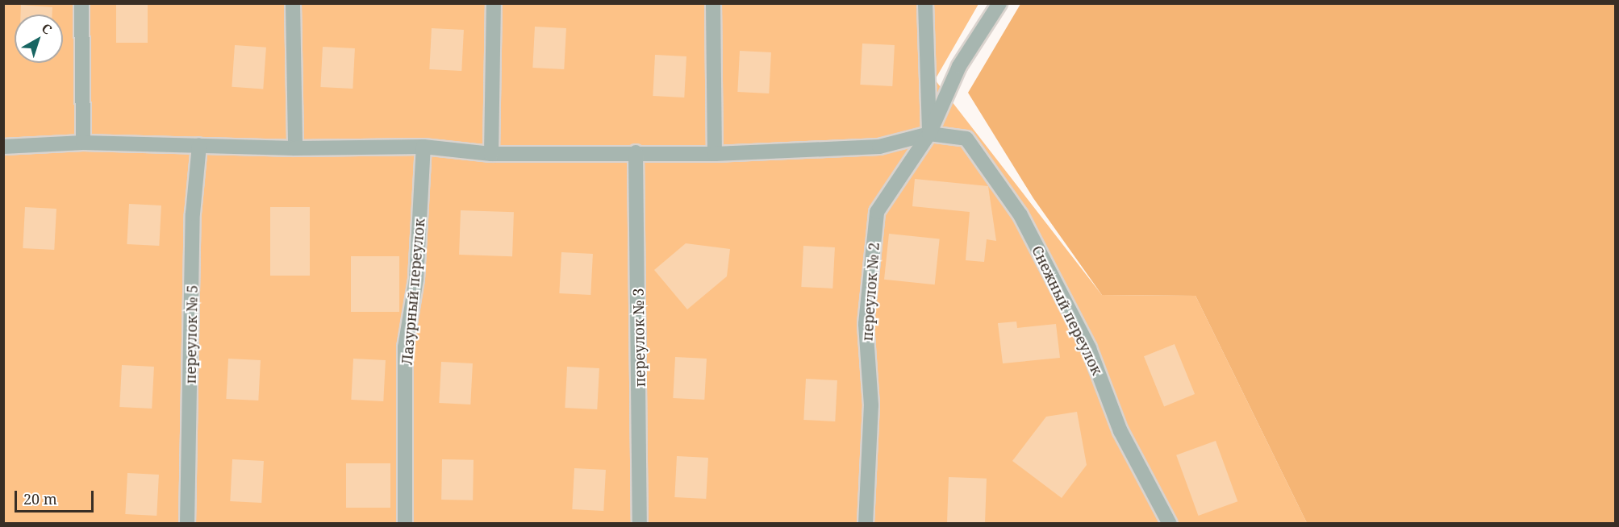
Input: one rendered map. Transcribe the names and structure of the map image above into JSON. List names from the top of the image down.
{
  "streets": {
    "street": [
      "Лазурный переулок",
      "переулок № 2",
      "Снежный переулок",
      "переулок № 5",
      "переулок № 3"
    ]
  },
  "crossings": [
    ["переулок № 2", "Снежный переулок"]
  ],
  "scale_bar": "20 m",
  "north": "top right"
}
